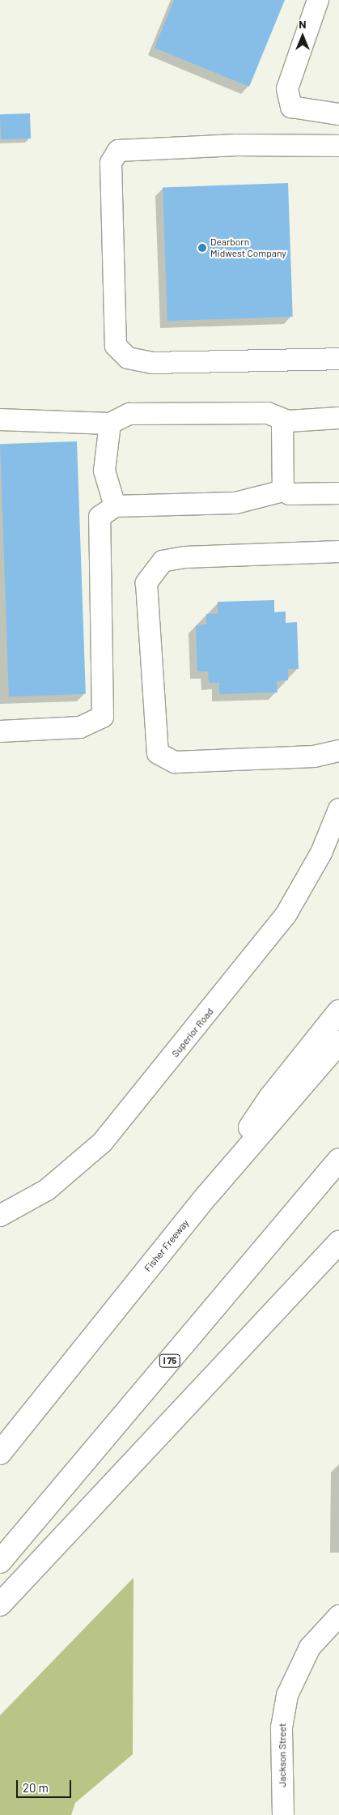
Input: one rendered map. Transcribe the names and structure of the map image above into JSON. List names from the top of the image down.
{
  "streets": {
    "highway": ["Fisher Freeway", "I 75"],
    "street": ["Superior Road", "Jackson Street"]
  },
  "places": ["Dearborn Midwest Company"],
  "scale_bar": "20 m",
  "north": "top"
}
